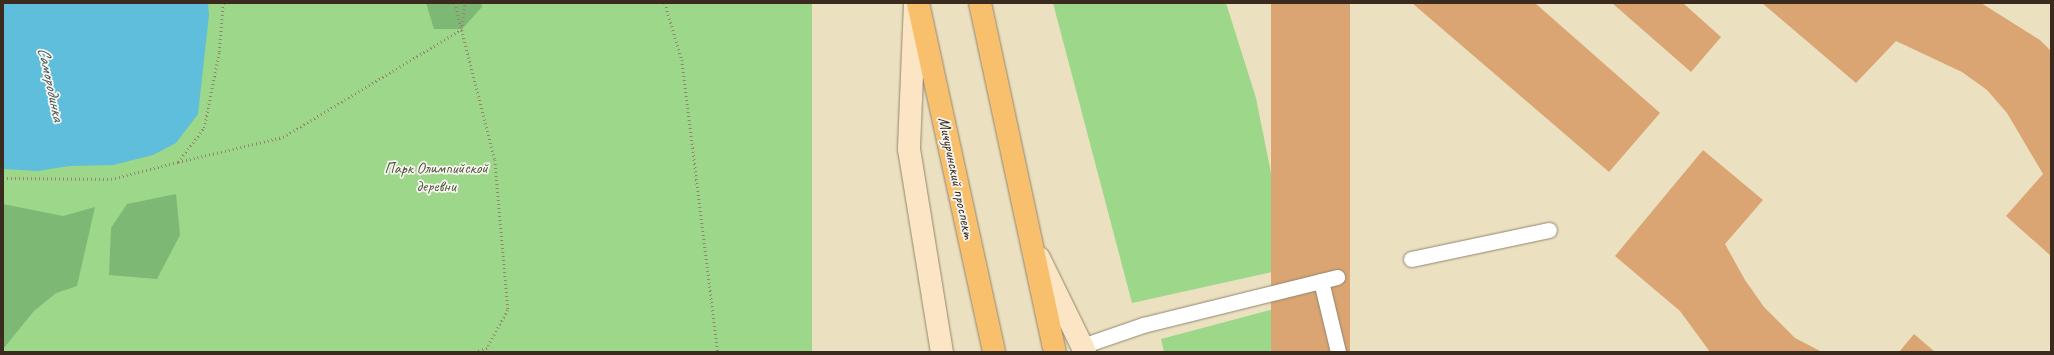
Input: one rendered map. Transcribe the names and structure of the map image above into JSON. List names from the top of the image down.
{
  "streets": {
    "main road": ["Мичуринский проспект"]
  },
  "water": ["Самородинка"],
  "parks": ["Парк Олимпийской деревни"]
}
